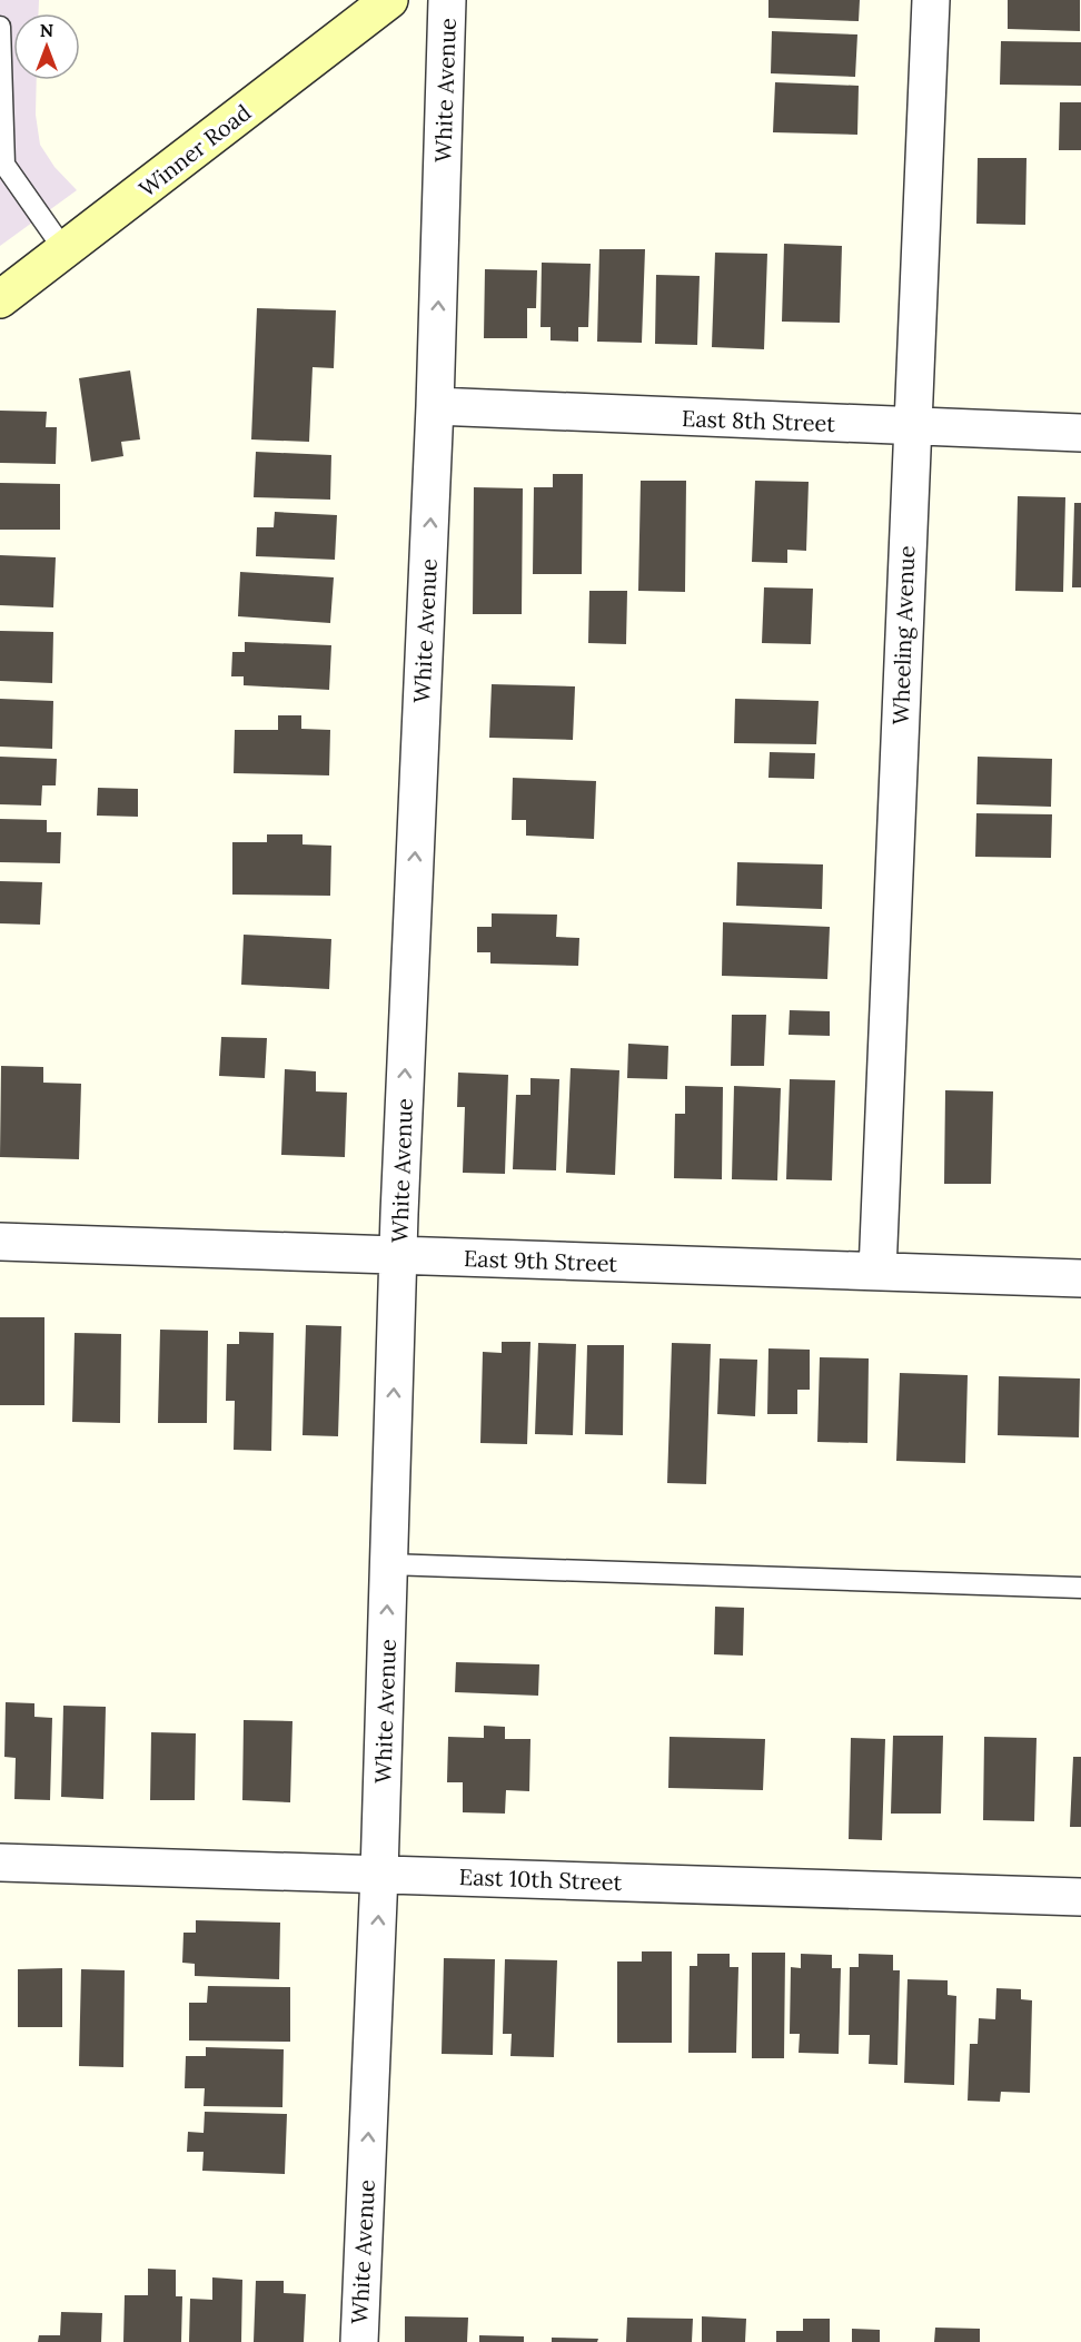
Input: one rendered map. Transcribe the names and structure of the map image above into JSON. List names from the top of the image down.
{
  "streets": {
    "main road": ["Winner Road"],
    "street": [
      "White Avenue",
      "East 8th Street",
      "Wheeling Avenue",
      "East 9th Street",
      "East 10th Street"
    ]
  },
  "crossings": [
    ["White Avenue", "East 8th Street"],
    ["White Avenue", "East 9th Street"],
    ["White Avenue", "East 10th Street"],
    ["East 8th Street", "Wheeling Avenue"],
    ["Wheeling Avenue", "East 9th Street"]
  ],
  "one_way": ["White Avenue"],
  "north": "top"
}
